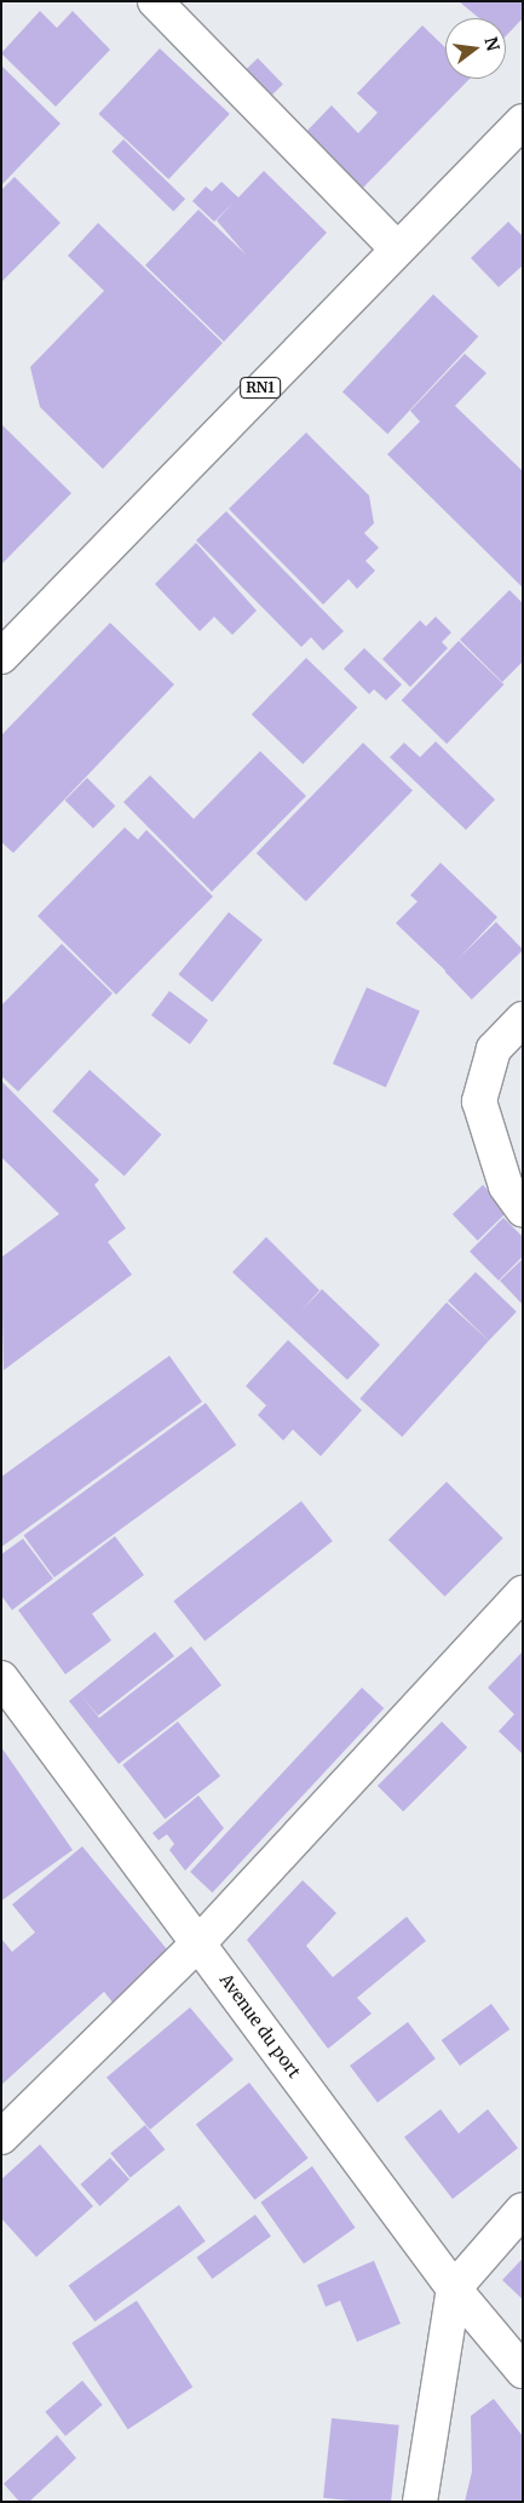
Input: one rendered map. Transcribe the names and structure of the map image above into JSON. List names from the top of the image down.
{
  "streets": {
    "main road": ["RN1", "Avenue du port"]
  },
  "north": "right"
}
